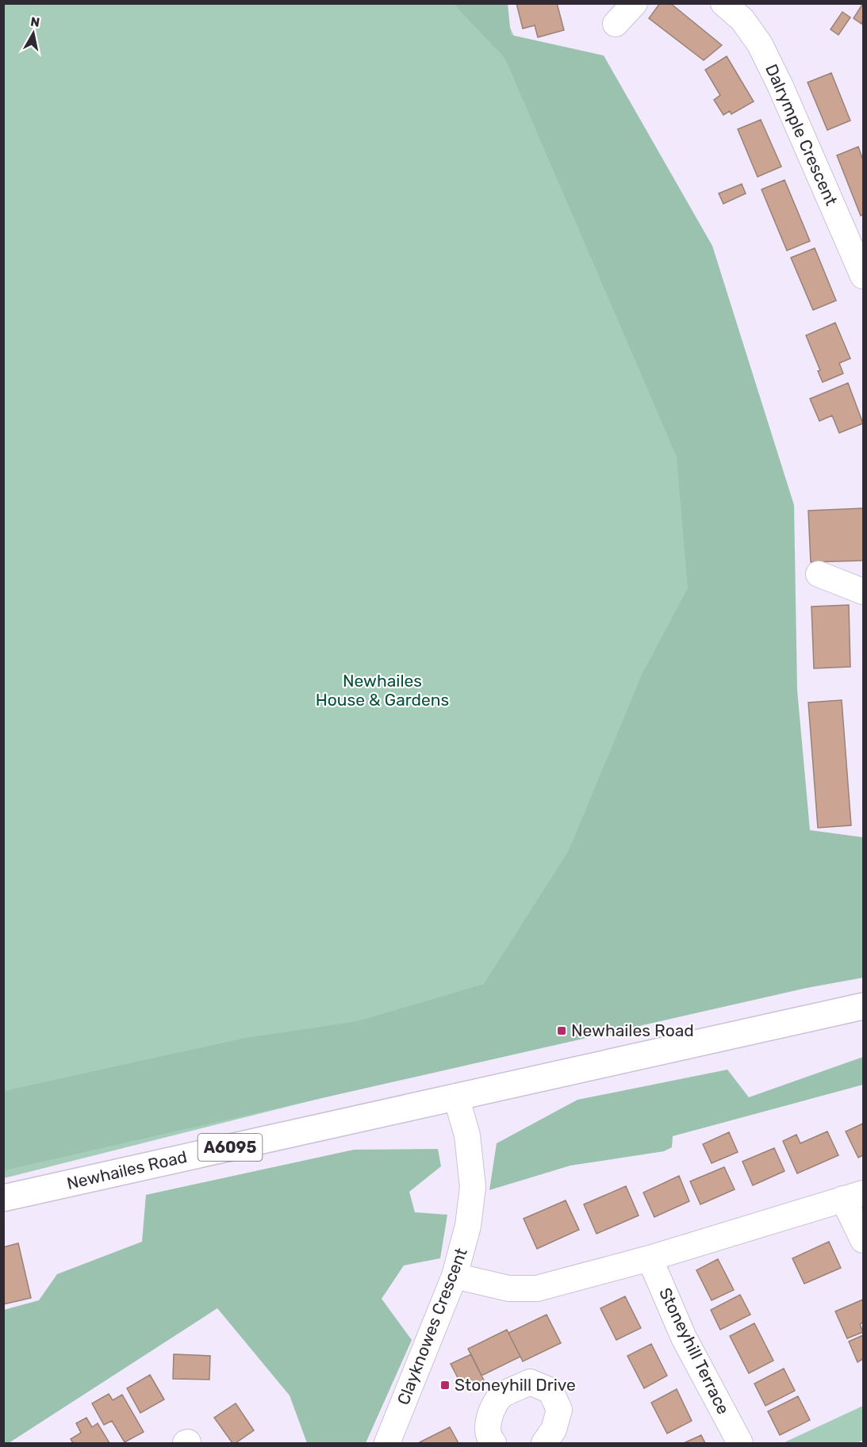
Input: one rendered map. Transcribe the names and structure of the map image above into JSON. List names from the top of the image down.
{
  "streets": {
    "main road": ["A6095", "Newhailes Road"],
    "street": ["Dalrymple Crescent", "Clayknowes Crescent", "Stoneyhill Terrace"]
  },
  "crossings": [
    ["Newhailes Road", "Clayknowes Crescent"]
  ],
  "parks": ["Newhailes House & Gardens"],
  "places": {
    "transit": ["Newhailes Road", "Stoneyhill Drive"]
  },
  "north": "top"
}
